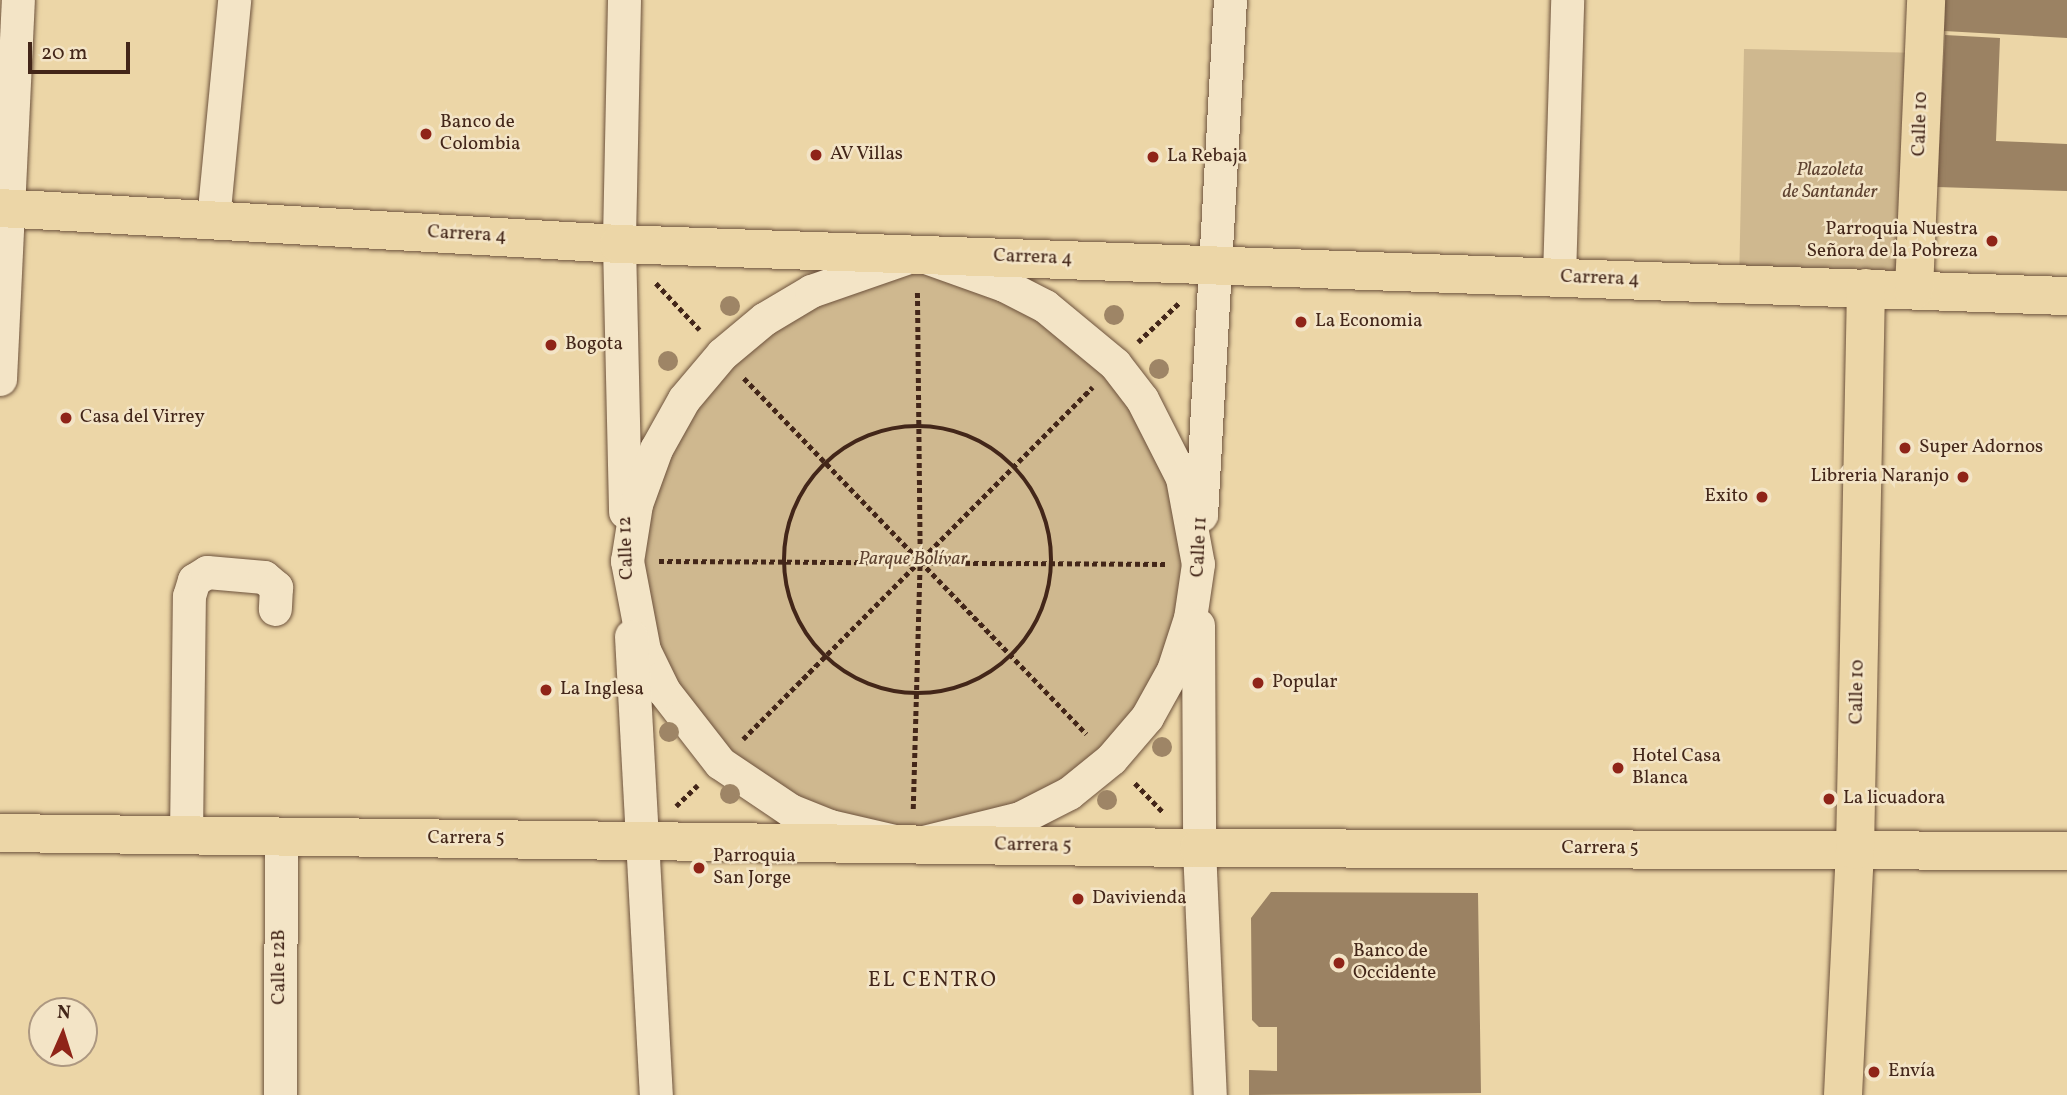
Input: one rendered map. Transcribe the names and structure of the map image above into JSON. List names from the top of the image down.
{
  "streets": {
    "main road": ["Calle 10", "Carrera 4", "Carrera 5"],
    "street": ["Calle 11", "Calle 12", "Calle 12B"]
  },
  "crossings": [
    ["Calle 10", "Carrera 4"],
    ["Calle 10", "Carrera 5"],
    ["Carrera 4", "Calle 11"],
    ["Carrera 4", "Calle 12"],
    ["Calle 11", "Carrera 5"],
    ["Calle 12", "Carrera 5"],
    ["Carrera 5", "Calle 12B"]
  ],
  "districts": ["EL CENTRO"],
  "parks": ["Plazoleta de Santander", "Parque Bolívar"],
  "places": [
    "Banco de Colombia",
    "AV Villas",
    "La Rebaja",
    "Parroquia Nuestra Señora de la Pobreza",
    "La Economia",
    "Bogota",
    "Casa del Virrey",
    "Super Adornos",
    "Libreria Naranjo",
    "Exito",
    "Popular",
    "La Inglesa",
    "Hotel Casa Blanca",
    "La licuadora",
    "Parroquia San Jorge",
    "Davivienda",
    "Banco de Occidente",
    "Envía"
  ],
  "scale_bar": "20 m",
  "north": "top"
}
